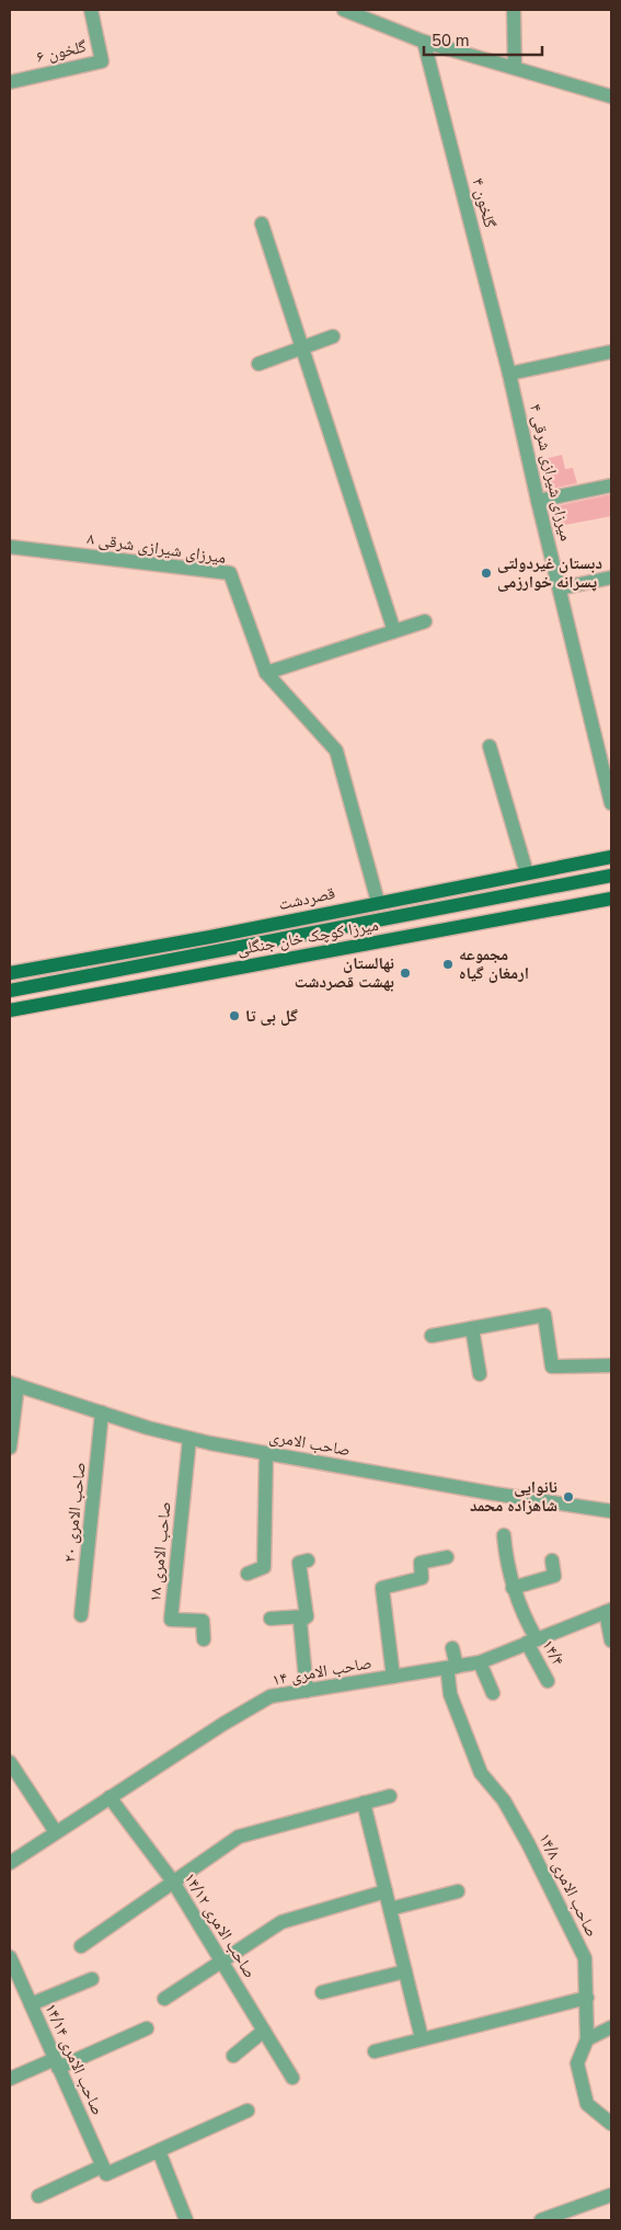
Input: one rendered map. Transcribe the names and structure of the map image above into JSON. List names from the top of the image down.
{
  "streets": {
    "main road": ["قصردشت", "میرزا کوچک خان جنگلی"],
    "street": [
      "۶ گلخون",
      "۴ گلخون",
      "۴ میرزای شیرازی شرقی",
      "۸ میرزای شیرازی شرقی",
      "صاحب الامری",
      "۲۰ صاحب الامری",
      "۱۸ صاحب الامری",
      "۱۴/۴",
      "۱۴ صاحب الامری",
      "صاحب الامری ۱۴/۸",
      "۱۴/۱۲ صاحب الامری",
      "۱۴/۱۴ صاحب الامری"
    ]
  },
  "crossings": [
    ["۴ گلخون", "۴ میرزای شیرازی شرقی"],
    ["۸ میرزای شیرازی شرقی", "قصردشت"],
    ["صاحب الامری", "۲۰ صاحب الامری"],
    ["صاحب الامری", "۱۸ صاحب الامری"],
    ["۱۴/۴", "۱۴ صاحب الامری"],
    ["۱۴ صاحب الامری", "صاحب الامری ۱۴/۸"],
    ["۱۴ صاحب الامری", "۱۴/۱۲ صاحب الامری"]
  ],
  "places": [
    "دبستان غیردولتی پسرانه خوارزمی",
    "مجموعه ارمغان گیاه",
    "نهالستان بهشت قصردشت",
    "گل بی تا",
    "نانوایی شاهزاده محمد"
  ],
  "scale_bar": "50 m"
}
